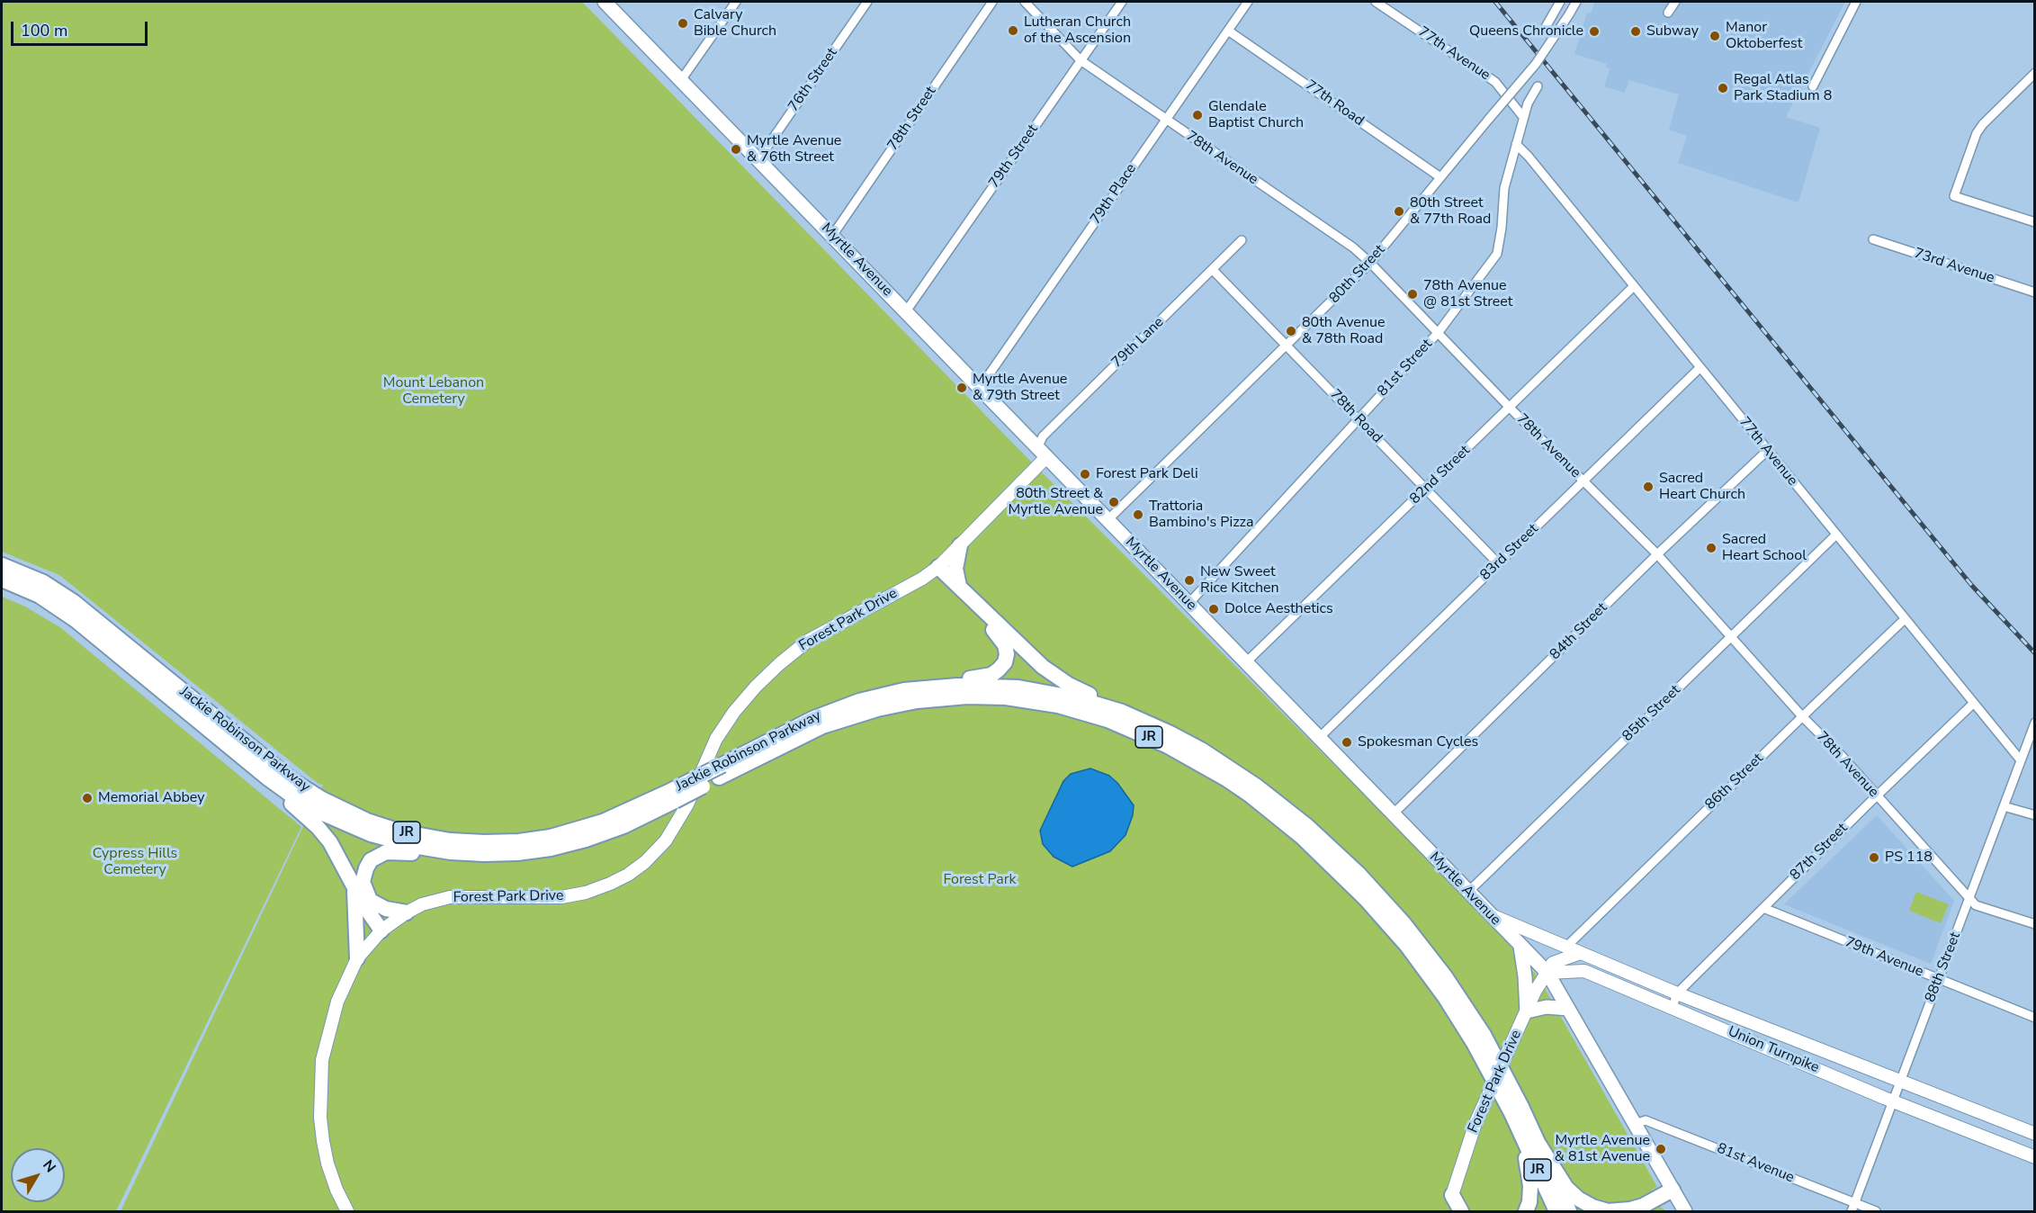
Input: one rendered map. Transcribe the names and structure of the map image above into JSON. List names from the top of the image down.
{
  "streets": {
    "highway": ["JR", "Jackie Robinson Parkway"],
    "main road": ["Myrtle Avenue", "Forest Park Drive", "Union Turnpike"],
    "street": [
      "77th Avenue",
      "76th Street",
      "77th Road",
      "78th Street",
      "79th Street",
      "78th Avenue",
      "79th Place",
      "73rd Avenue",
      "80th Street",
      "79th Lane",
      "81st Street",
      "78th Road",
      "82nd Street",
      "83rd Street",
      "84th Street",
      "85th Street",
      "86th Street",
      "87th Street",
      "79th Avenue",
      "88th Street",
      "81st Avenue"
    ]
  },
  "crossings": [
    ["77th Avenue", "81st Street"],
    ["77th Avenue", "82nd Street"],
    ["77th Avenue", "83rd Street"],
    ["77th Avenue", "84th Street"],
    ["77th Avenue", "85th Street"],
    ["77th Avenue", "86th Street"],
    ["77th Avenue", "87th Street"],
    ["77th Avenue", "88th Street"],
    ["76th Street", "Myrtle Avenue"],
    ["77th Road", "79th Place"],
    ["77th Road", "80th Street"],
    ["78th Street", "Myrtle Avenue"],
    ["79th Street", "78th Avenue"],
    ["79th Street", "Myrtle Avenue"],
    ["78th Avenue", "79th Place"],
    ["78th Avenue", "80th Street"],
    ["78th Avenue", "81st Street"],
    ["78th Avenue", "82nd Street"],
    ["78th Avenue", "83rd Street"],
    ["78th Avenue", "84th Street"],
    ["78th Avenue", "85th Street"],
    ["78th Avenue", "86th Street"],
    ["78th Avenue", "87th Street"],
    ["78th Avenue", "88th Street"],
    ["79th Place", "Myrtle Avenue"],
    ["Myrtle Avenue", "80th Street"],
    ["Myrtle Avenue", "79th Lane"],
    ["Myrtle Avenue", "81st Street"],
    ["Myrtle Avenue", "82nd Street"],
    ["Myrtle Avenue", "83rd Street"],
    ["Myrtle Avenue", "Forest Park Drive"],
    ["Myrtle Avenue", "84th Street"],
    ["Myrtle Avenue", "85th Street"],
    ["Myrtle Avenue", "Union Turnpike"],
    ["Myrtle Avenue", "81st Avenue"],
    ["80th Street", "78th Road"],
    ["79th Lane", "78th Road"],
    ["79th Lane", "Forest Park Drive"],
    ["81st Street", "78th Road"],
    ["78th Road", "82nd Street"],
    ["78th Road", "83rd Street"],
    ["Forest Park Drive", "Union Turnpike"],
    ["86th Street", "Union Turnpike"],
    ["87th Street", "79th Avenue"],
    ["87th Street", "Union Turnpike"],
    ["79th Avenue", "88th Street"],
    ["88th Street", "Union Turnpike"],
    ["88th Street", "81st Avenue"]
  ],
  "parks": ["Mount Lebanon Cemetery", "Cypress Hills Cemetery", "Forest Park"],
  "places": [
    "Calvary Bible Church",
    "Lutheran Church of the Ascension",
    "Queens Chronicle",
    "Subway",
    "Manor Oktoberfest",
    "Regal Atlas Park Stadium 8",
    "Glendale Baptist Church",
    "Myrtle Avenue & 76th Street",
    "80th Street & 77th Road",
    "78th Avenue @ 81st Street",
    "80th Avenue & 78th Road",
    "Myrtle Avenue & 79th Street",
    "Forest Park Deli",
    "Sacred Heart Church",
    "80th Street & Myrtle Avenue",
    "Trattoria Bambino's Pizza",
    "Sacred Heart School",
    "New Sweet Rice Kitchen",
    "Dolce Aesthetics",
    "Spokesman Cycles",
    "Memorial Abbey",
    "PS 118",
    "Myrtle Avenue & 81st Avenue"
  ],
  "scale_bar": "100 m",
  "north": "top right"
}
